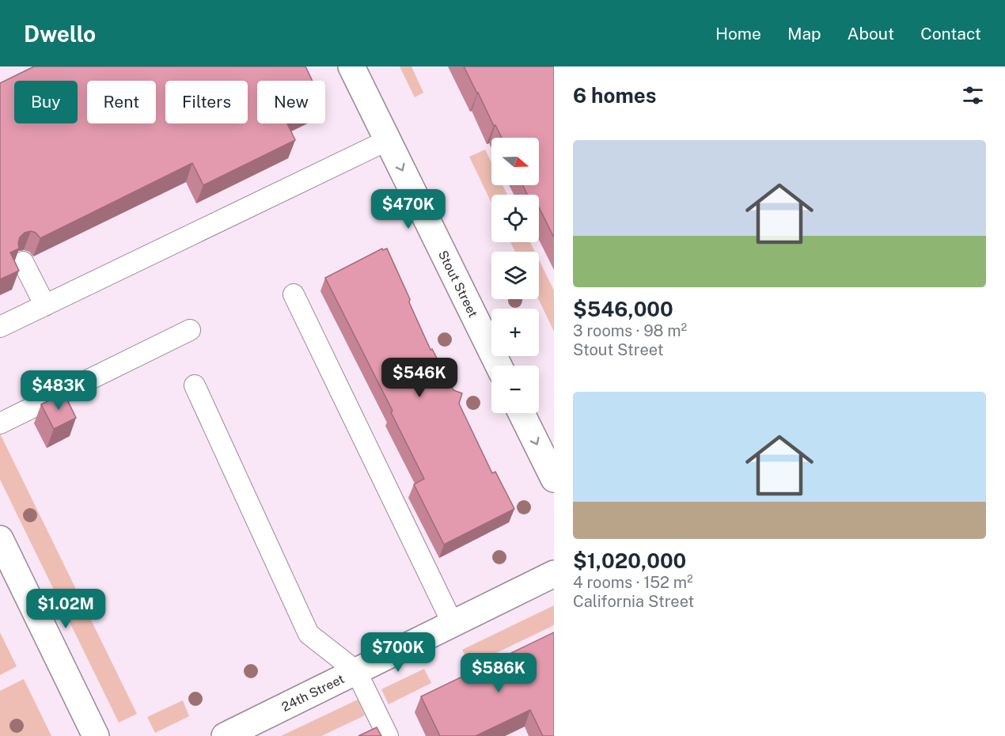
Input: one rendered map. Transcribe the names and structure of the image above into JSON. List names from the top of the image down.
{
  "streets": {
    "street": ["Stout Street", "24th Street"]
  },
  "one_way": ["Stout Street"],
  "north": "right",
  "page": {
    "header": "Dwello",
    "nav": [
      "Home",
      "Map",
      "About",
      "Contact"
    ],
    "heading": "6 homes",
    "chip": [
      "Buy",
      "Rent",
      "Filters",
      "New"
    ],
    "list": [
      {
        "name": "$546,000",
        "note": "3 rooms · 98 m² · Stout Street"
      },
      {
        "name": "$1,020,000",
        "note": "4 rooms · 152 m² · California Street"
      }
    ],
    "map_buttons": ["+", "−"],
    "price": [
      "$470K",
      "$546K",
      "$483K",
      "$1.02M",
      "$700K",
      "$586K"
    ]
  }
}
